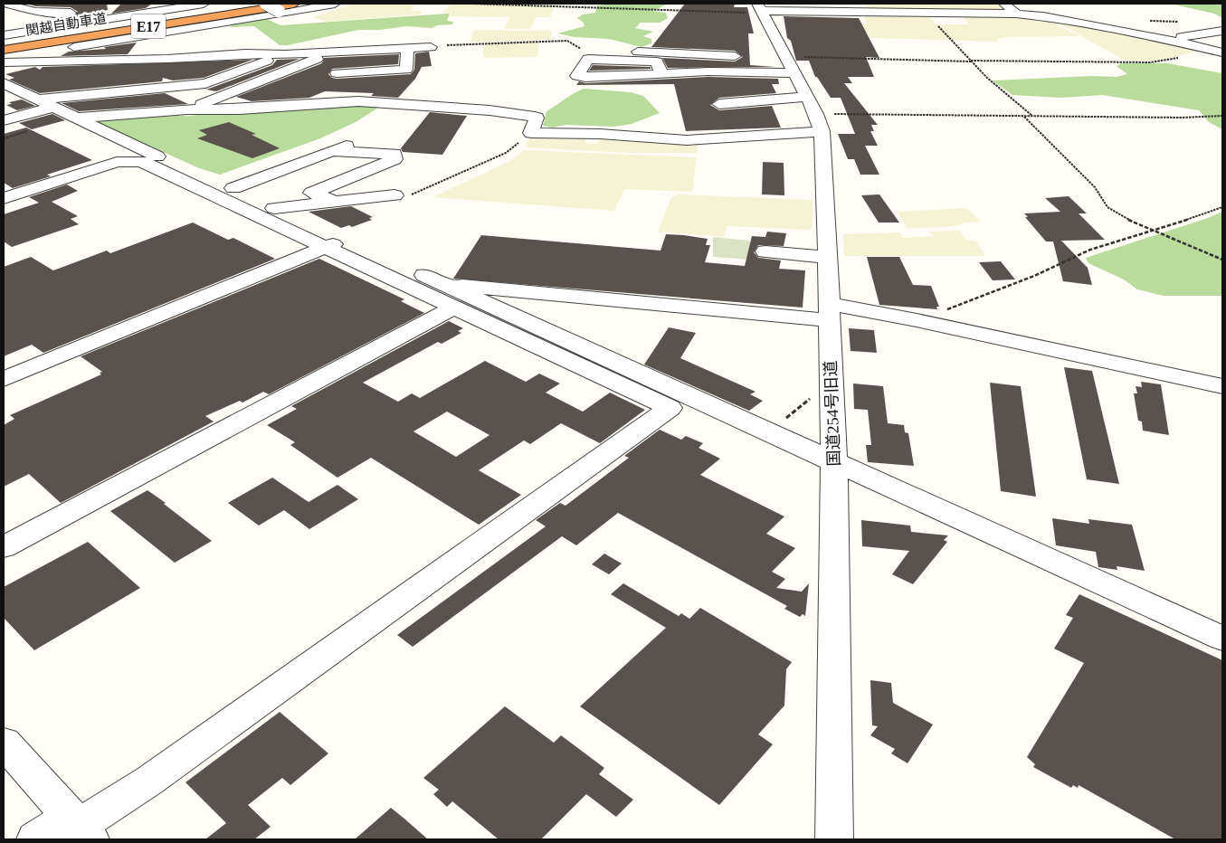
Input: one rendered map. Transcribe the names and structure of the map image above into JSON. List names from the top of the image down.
{
  "streets": {
    "highway": ["関越自動車道", "E17"],
    "street": ["国道254号旧道"]
  }
}
